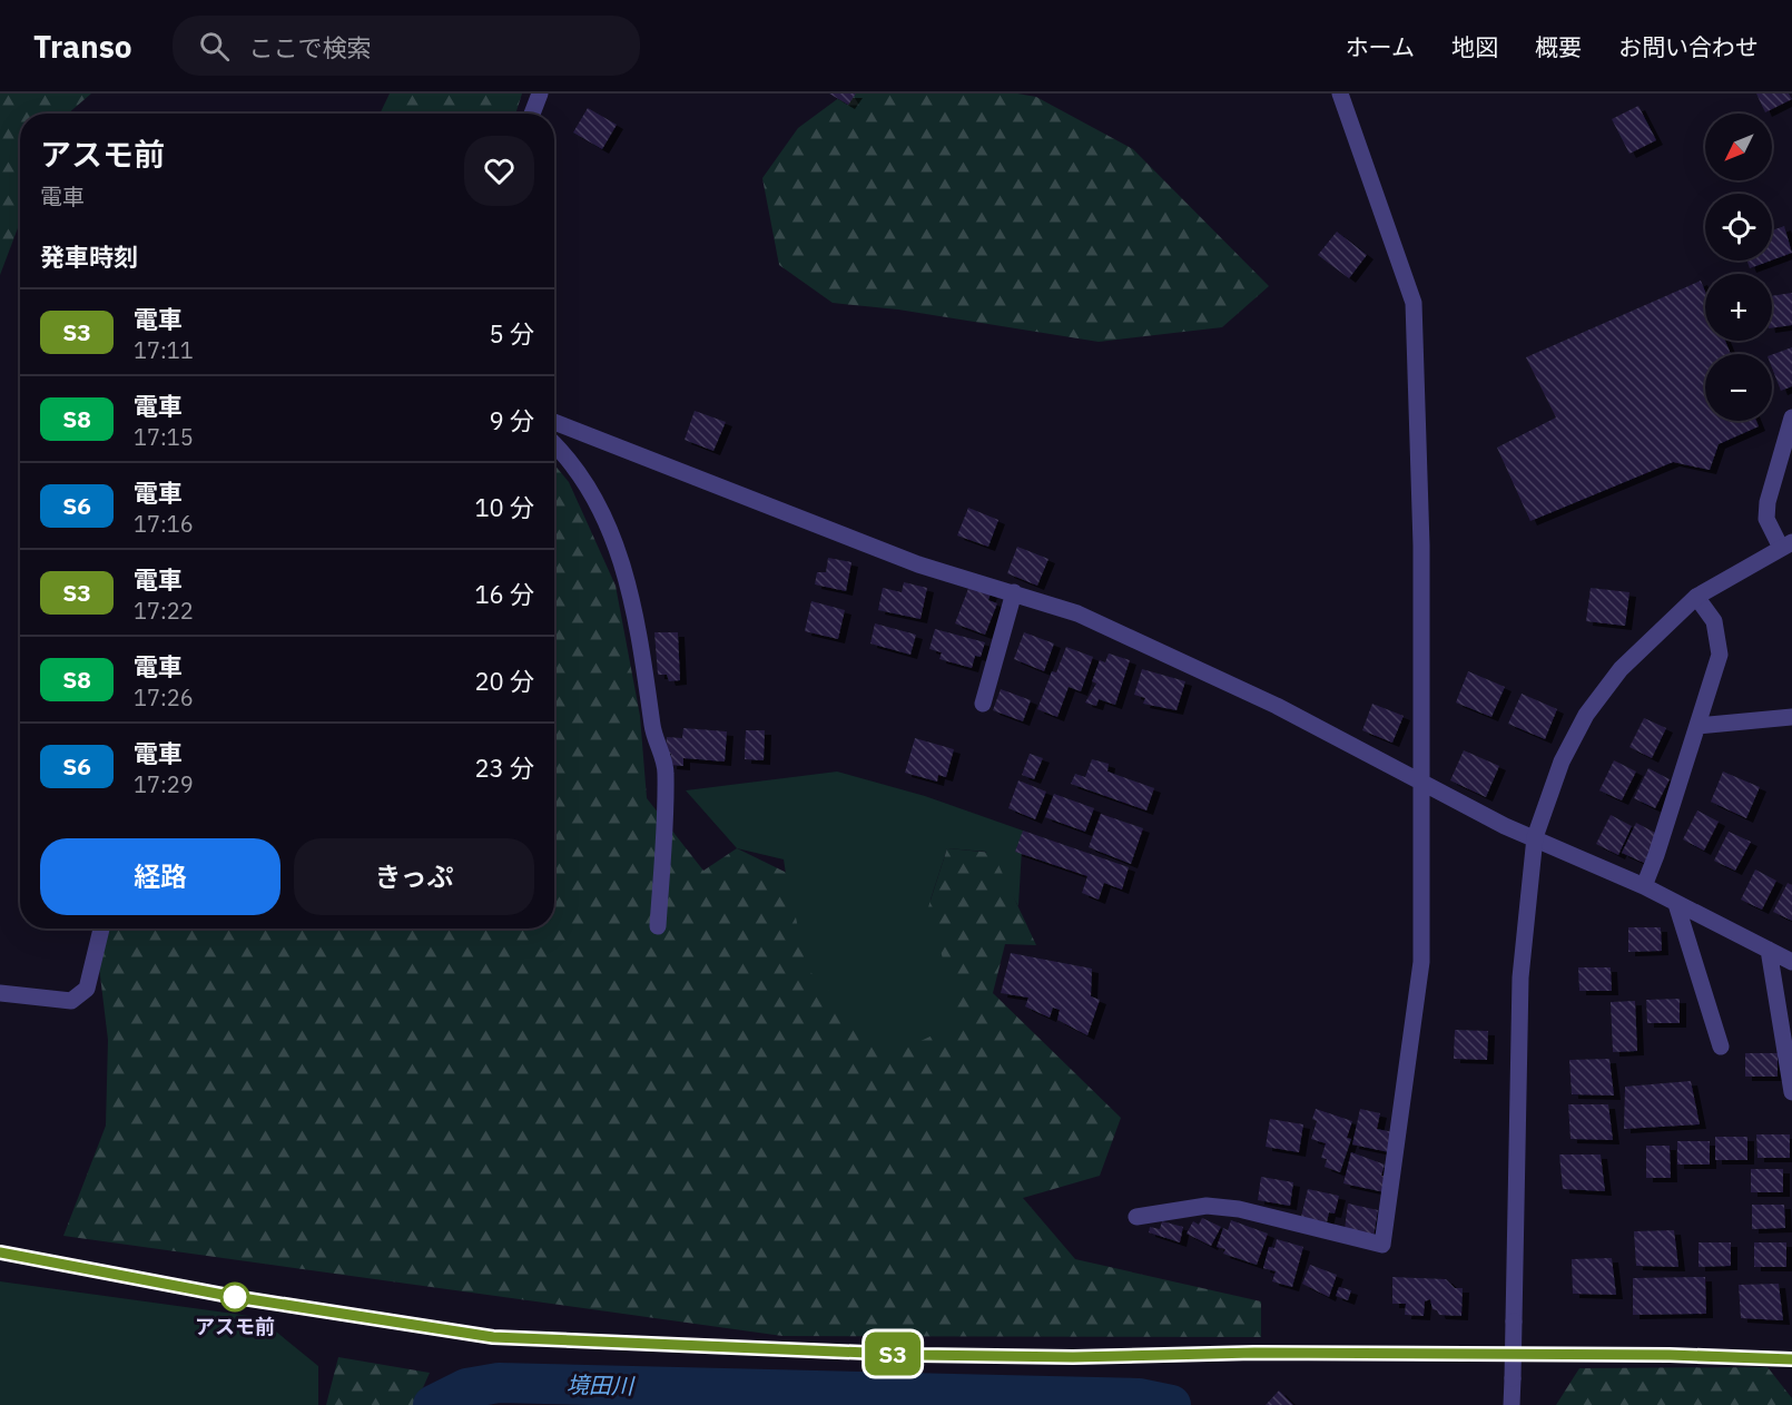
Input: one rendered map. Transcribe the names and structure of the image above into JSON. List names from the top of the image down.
{
  "water": ["境田川"],
  "places": ["アスモ前"],
  "north": "bottom left",
  "page": {
    "header": "Transo",
    "search": "ここで検索",
    "nav": [
      "ホーム",
      "地図",
      "概要",
      "お問い合わせ"
    ],
    "on_map": "S3",
    "map_buttons": ["+", "−"],
    "heading": [
      ["アスモ前", "電車"],
      "発車時刻"
    ],
    "list": [
      {
        "mark": "S3",
        "name": "電車",
        "note": "17:11",
        "value": "5 分"
      },
      {
        "mark": "S8",
        "name": "電車",
        "note": "17:15",
        "value": "9 分"
      },
      {
        "mark": "S6",
        "name": "電車",
        "note": "17:16",
        "value": "10 分"
      },
      {
        "mark": "S3",
        "name": "電車",
        "note": "17:22",
        "value": "16 分"
      },
      {
        "mark": "S8",
        "name": "電車",
        "note": "17:26",
        "value": "20 分"
      },
      {
        "mark": "S6",
        "name": "電車",
        "note": "17:29",
        "value": "23 分"
      }
    ],
    "buttons": ["経路", "きっぷ"]
  }
}
